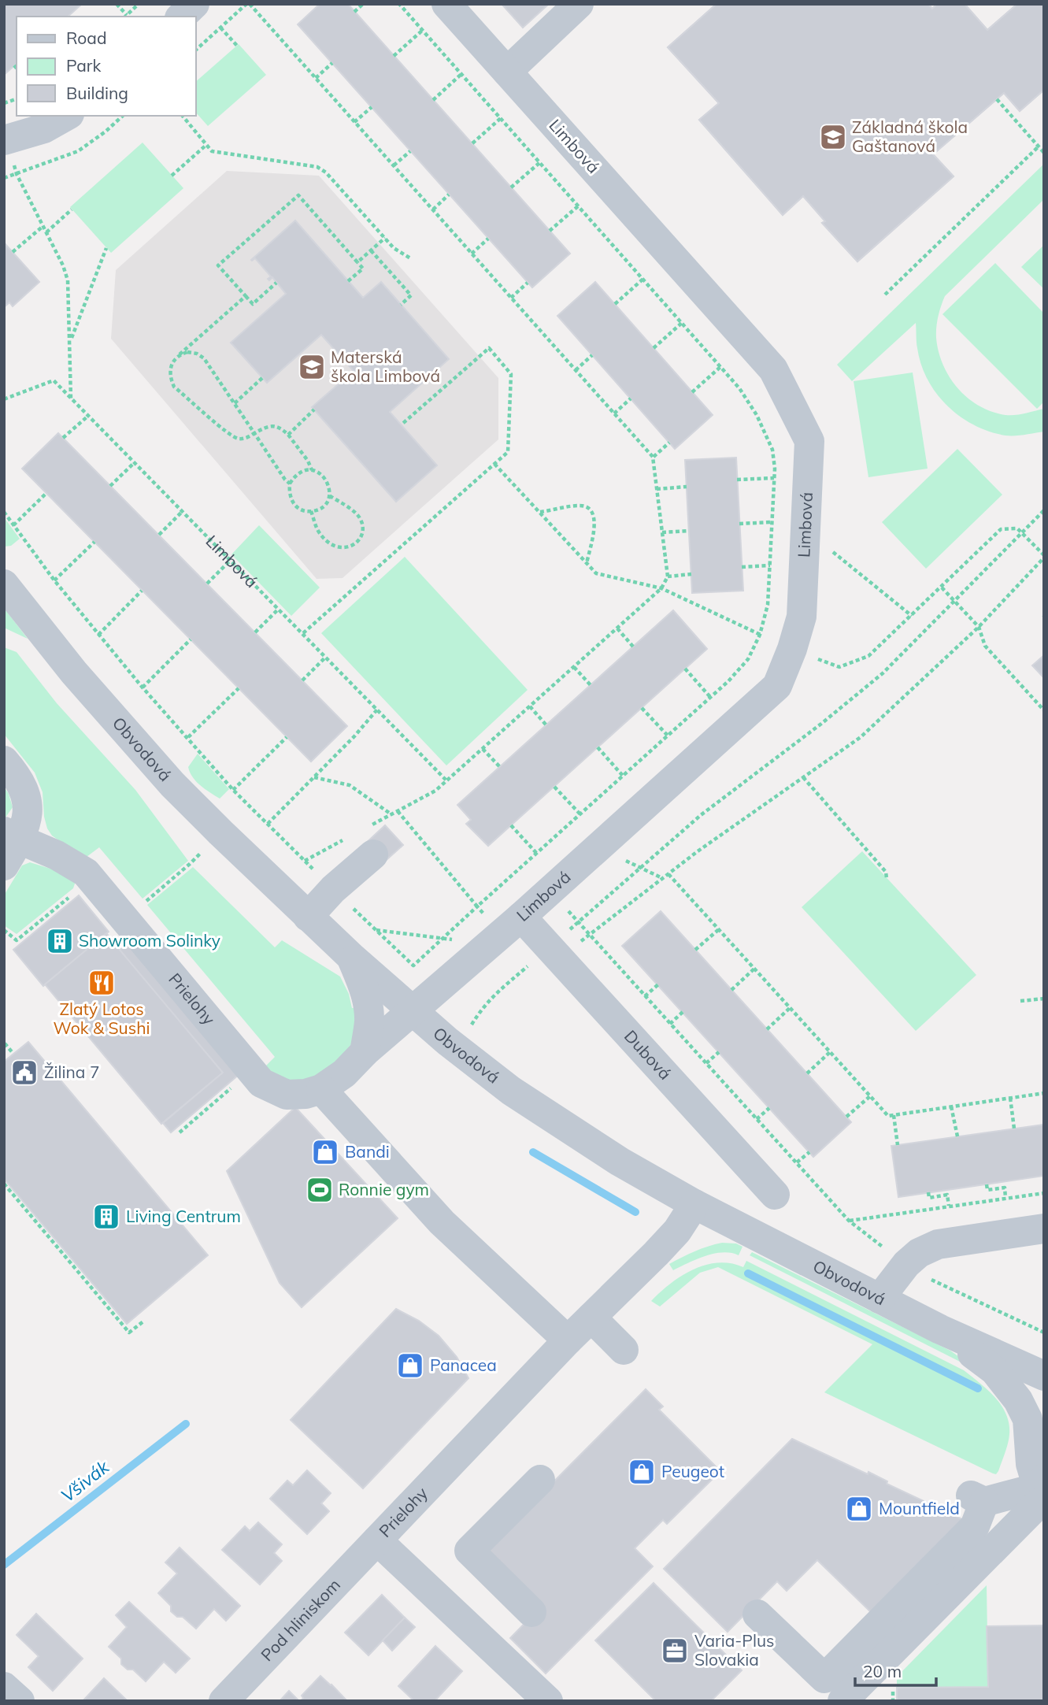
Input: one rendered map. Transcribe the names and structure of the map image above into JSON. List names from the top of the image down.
{
  "streets": {
    "street": [
      "Limbová",
      "Obvodová",
      "Prielohy",
      "Dubová",
      "Pod hliniskom"
    ]
  },
  "crossings": [
    ["Limbová", "Obvodová"],
    ["Limbová", "Prielohy"],
    ["Limbová", "Dubová"],
    ["Obvodová", "Prielohy"],
    ["Prielohy", "Pod hliniskom"]
  ],
  "water": ["Všivák"],
  "places": {
    "school or university": ["Základná škola Gaštanová", "Materská škola Limbová"],
    "building": ["Showroom Solinky", "Living Centrum"],
    "restaurant": ["Zlatý Lotos Wok & Sushi"],
    "public building": ["Žilina 7"],
    "shop": [
      "Bandi",
      "Panacea",
      "Peugeot",
      "Mountfield"
    ],
    "sports": ["Ronnie gym"],
    "office": ["Varia-Plus Slovakia"]
  },
  "legend": ["Road", "Park", "Building"],
  "scale_bar": "20 m"
}
